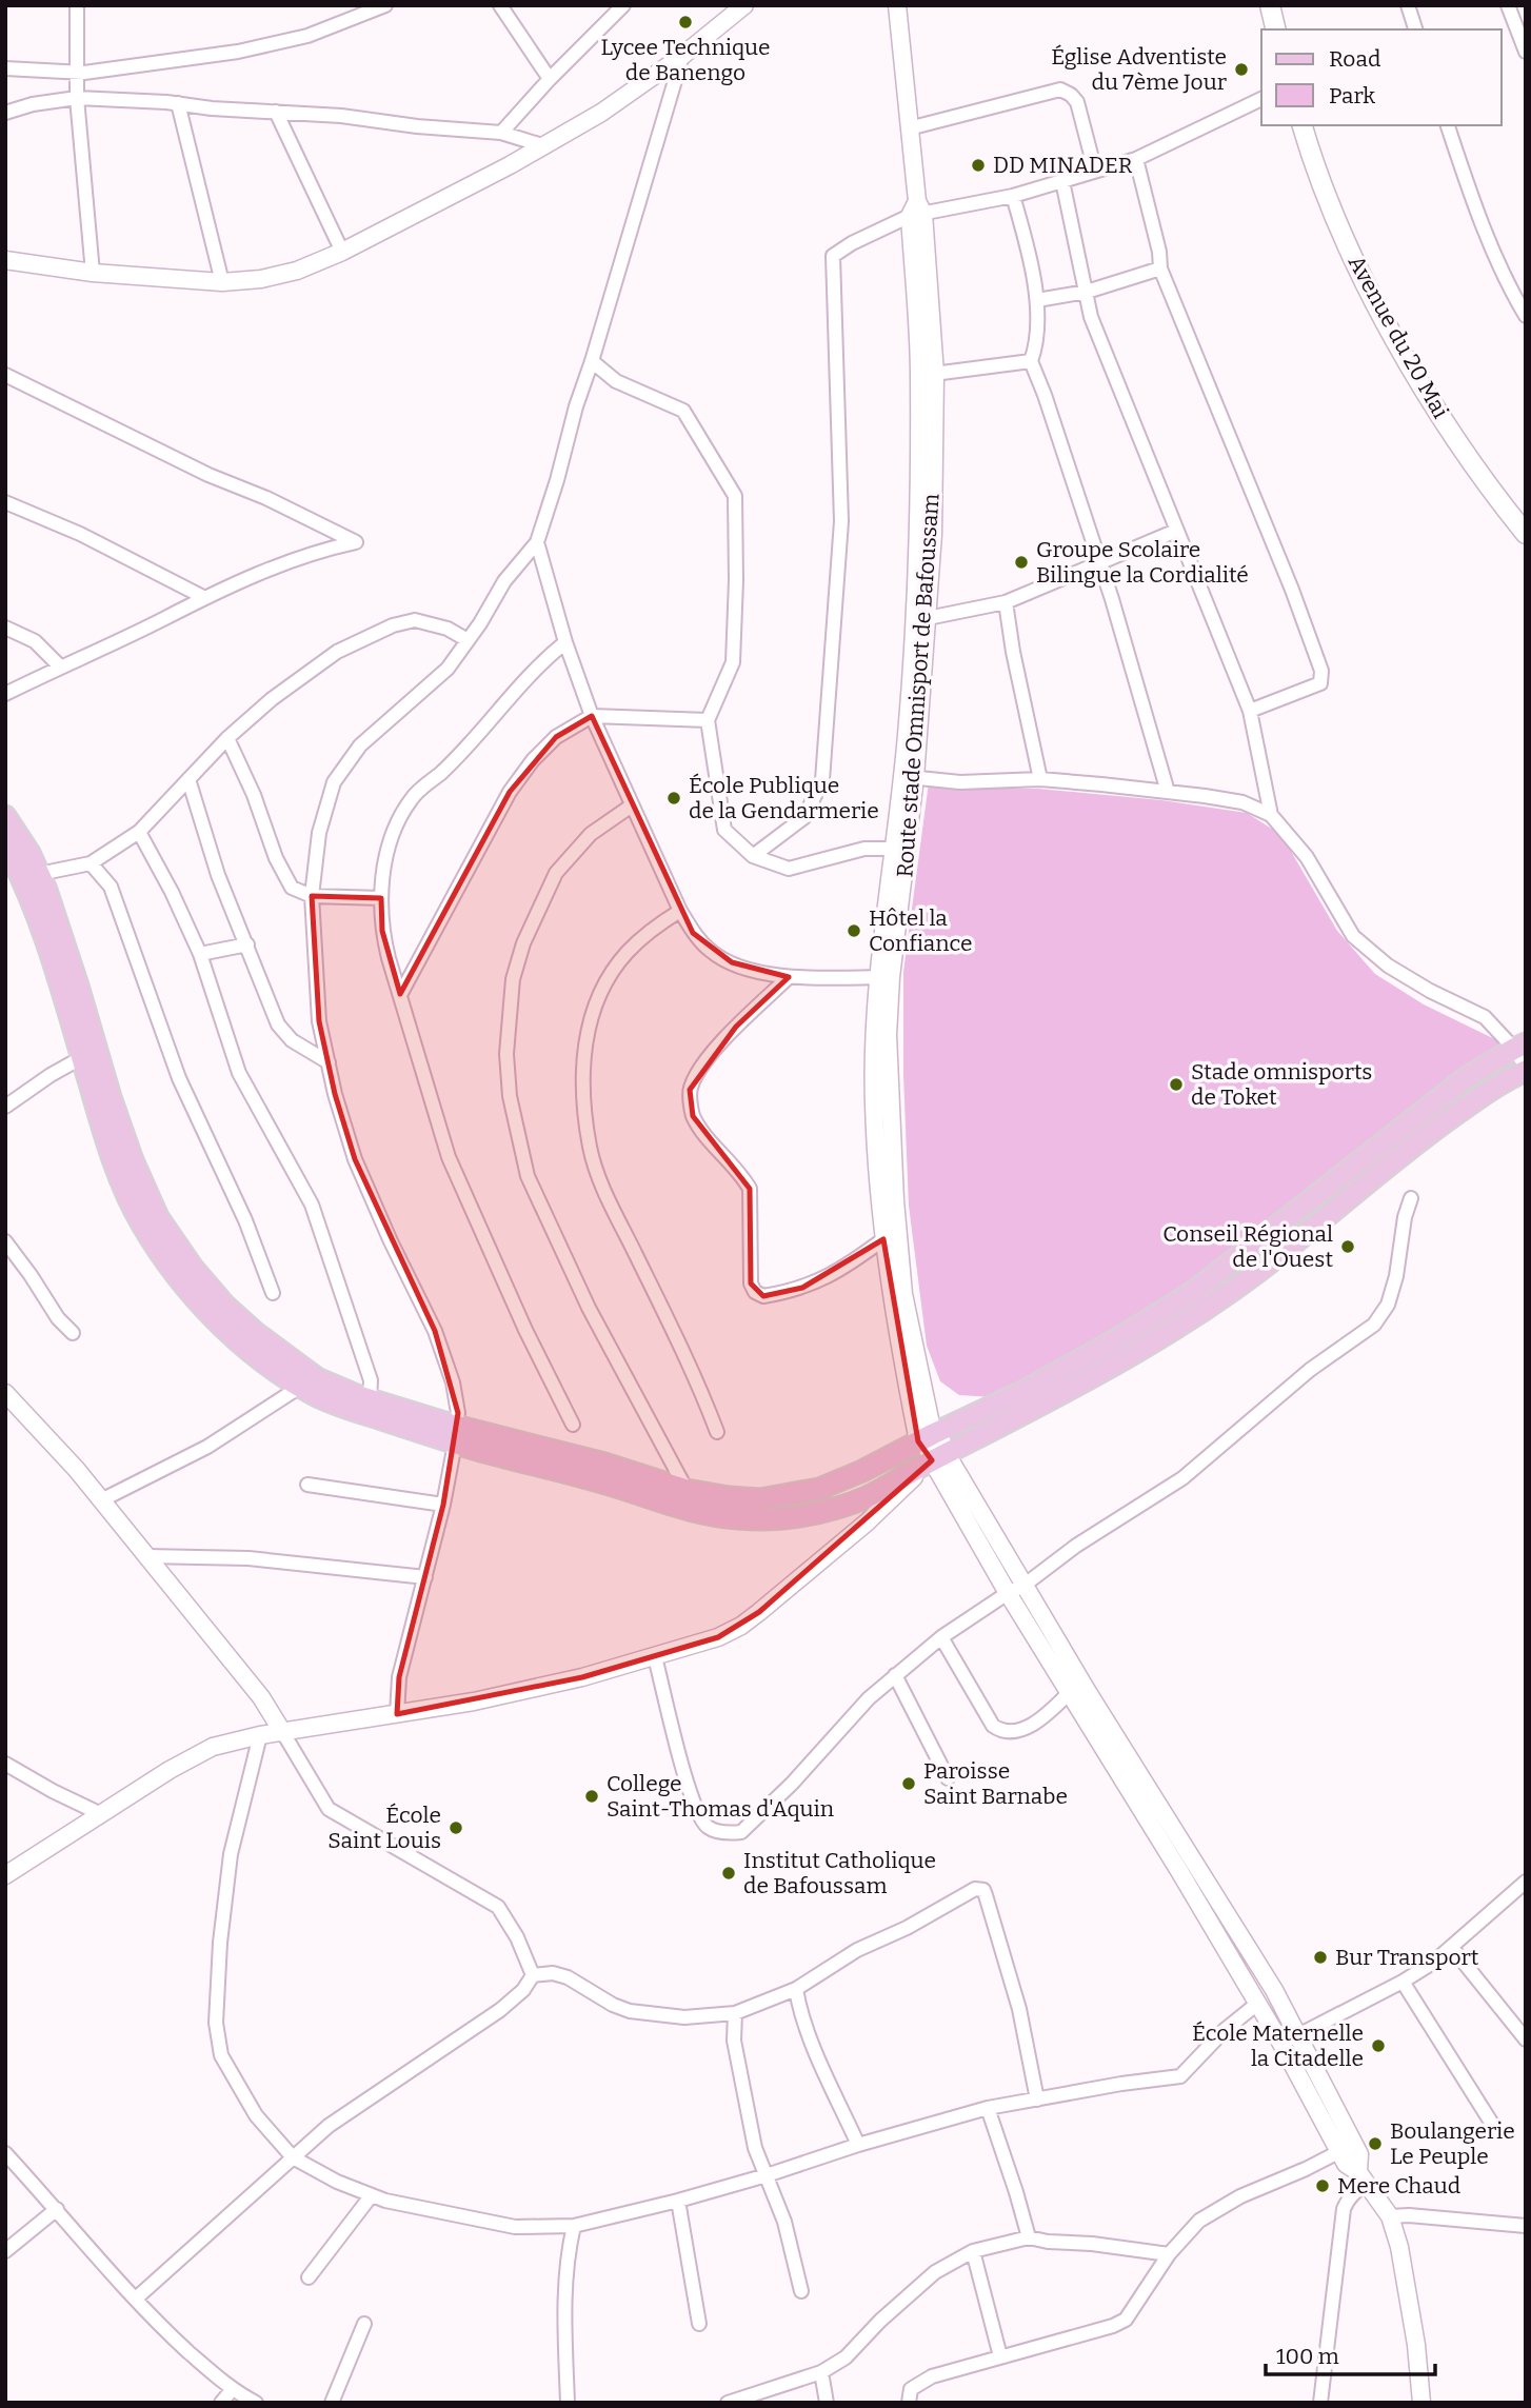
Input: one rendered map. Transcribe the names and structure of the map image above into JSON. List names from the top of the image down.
{
  "streets": {
    "main road": ["Avenue du 20 Mai"],
    "street": ["Route stade Omnisport de Bafoussam"]
  },
  "places": [
    "Lycee Technique de Banengo",
    "Église Adventiste du 7ème Jour",
    "DD MINADER",
    "Groupe Scolaire Bilingue la Cordialité",
    "École Publique de la Gendarmerie",
    "Hôtel la Confiance",
    "Stade omnisports de Toket",
    "Conseil Régional de l'Ouest",
    "Paroisse Saint Barnabe",
    "College Saint-Thomas d'Aquin",
    "École Saint Louis",
    "Institut Catholique de Bafoussam",
    "Bur Transport",
    "École Maternelle la Citadelle",
    "Boulangerie Le Peuple",
    "Mere Chaud"
  ],
  "legend": ["Road", "Park"],
  "scale_bar": "100 m"
}
